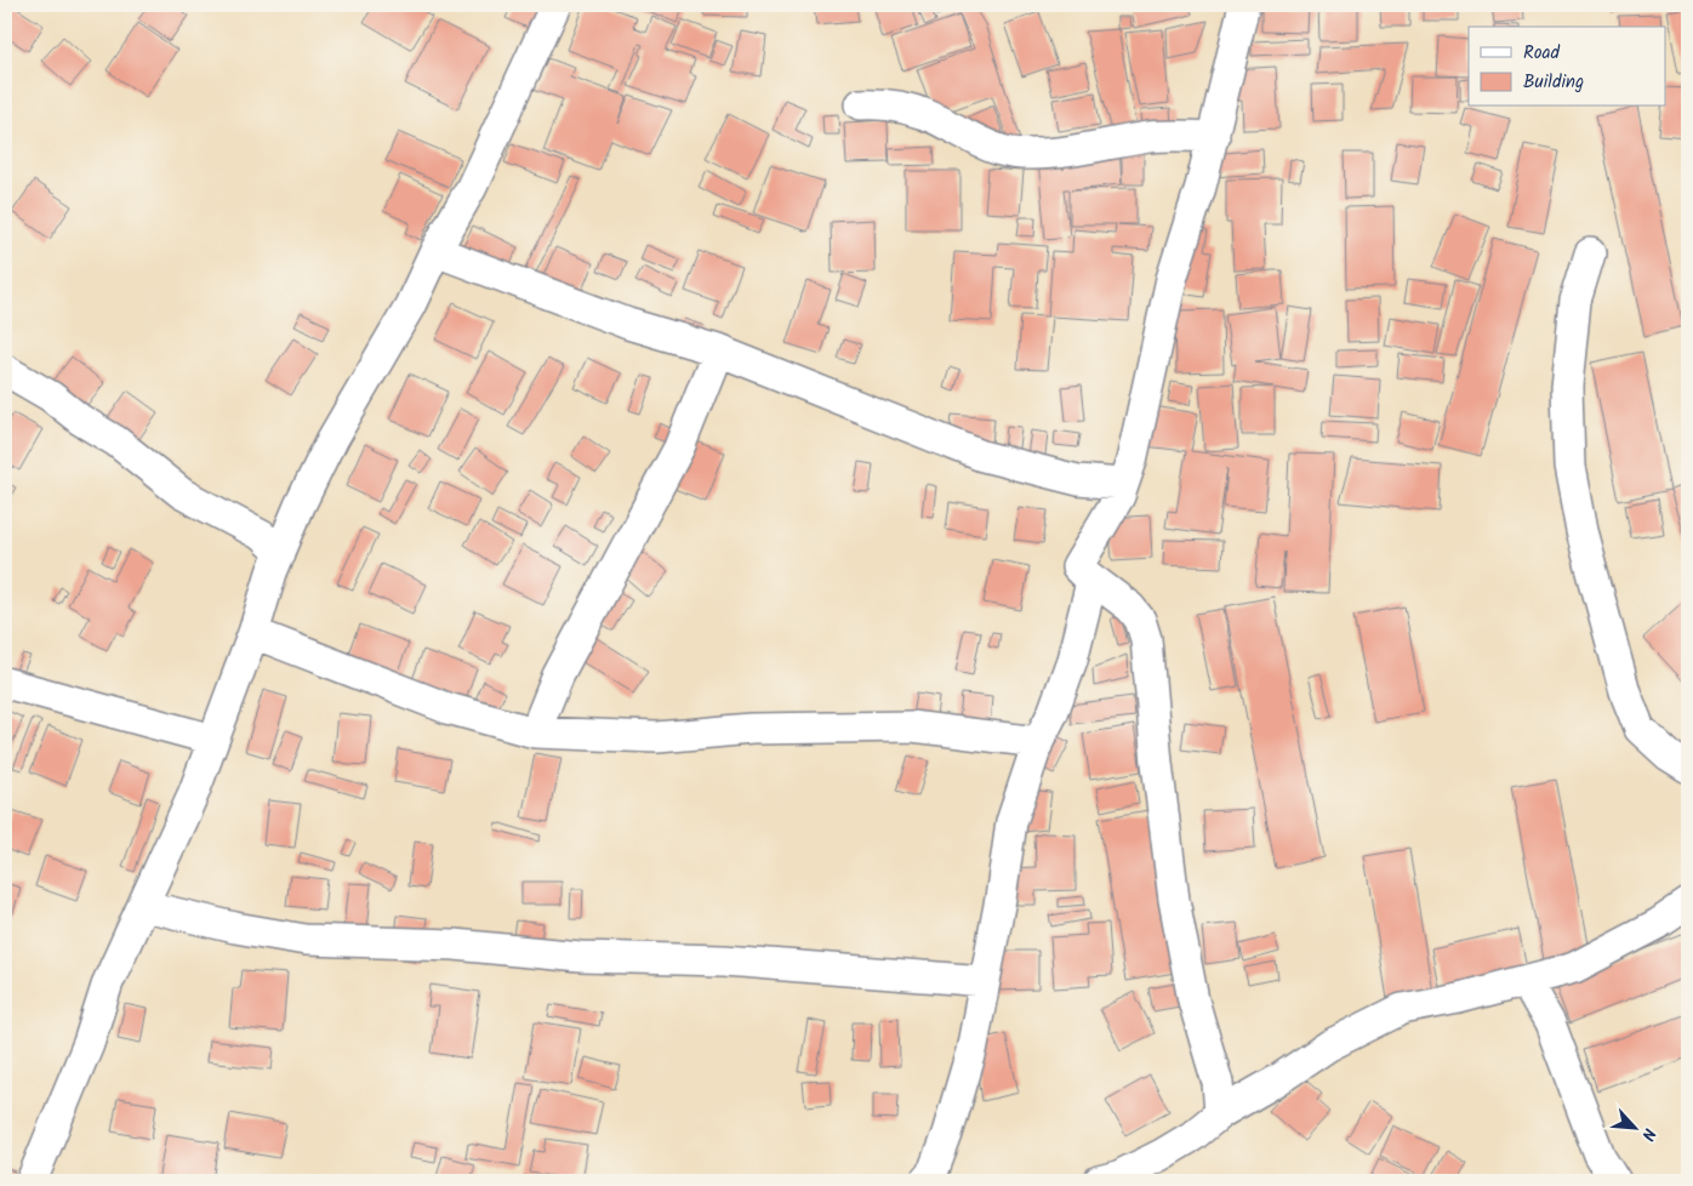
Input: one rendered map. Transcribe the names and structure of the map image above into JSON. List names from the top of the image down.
{
  "legend": ["Road", "Building"],
  "north": "bottom right"
}
